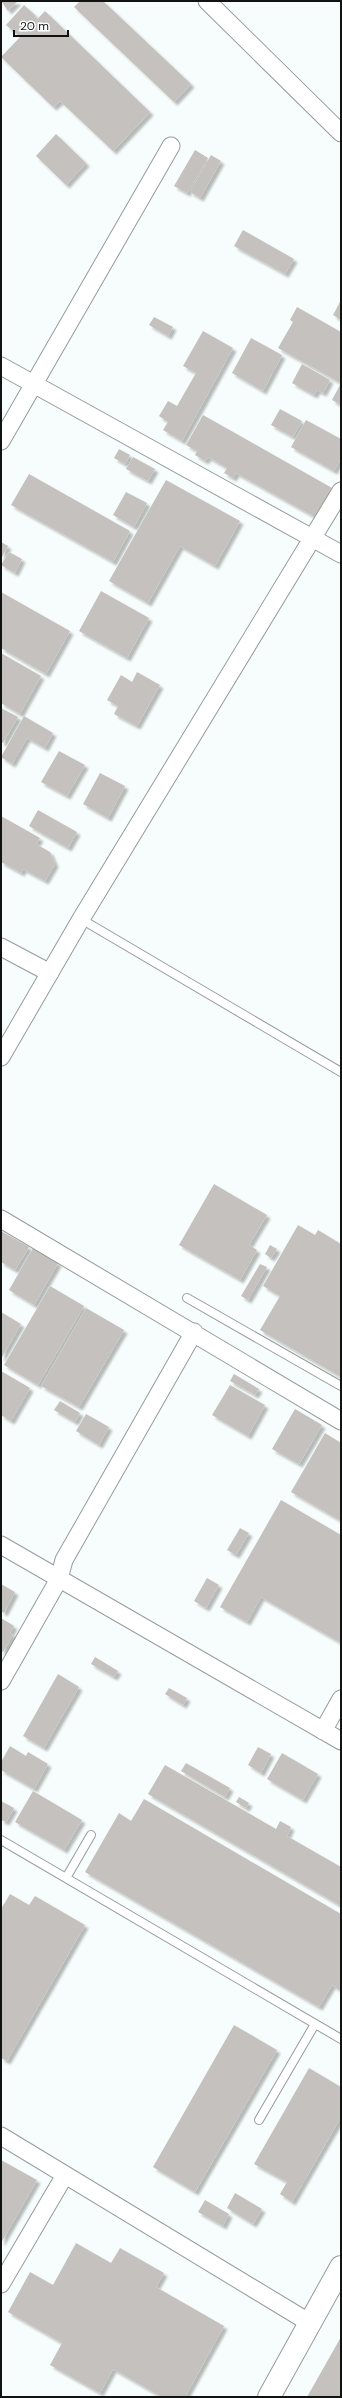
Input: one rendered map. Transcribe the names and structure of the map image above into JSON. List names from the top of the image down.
{
  "scale_bar": "20 m"
}
